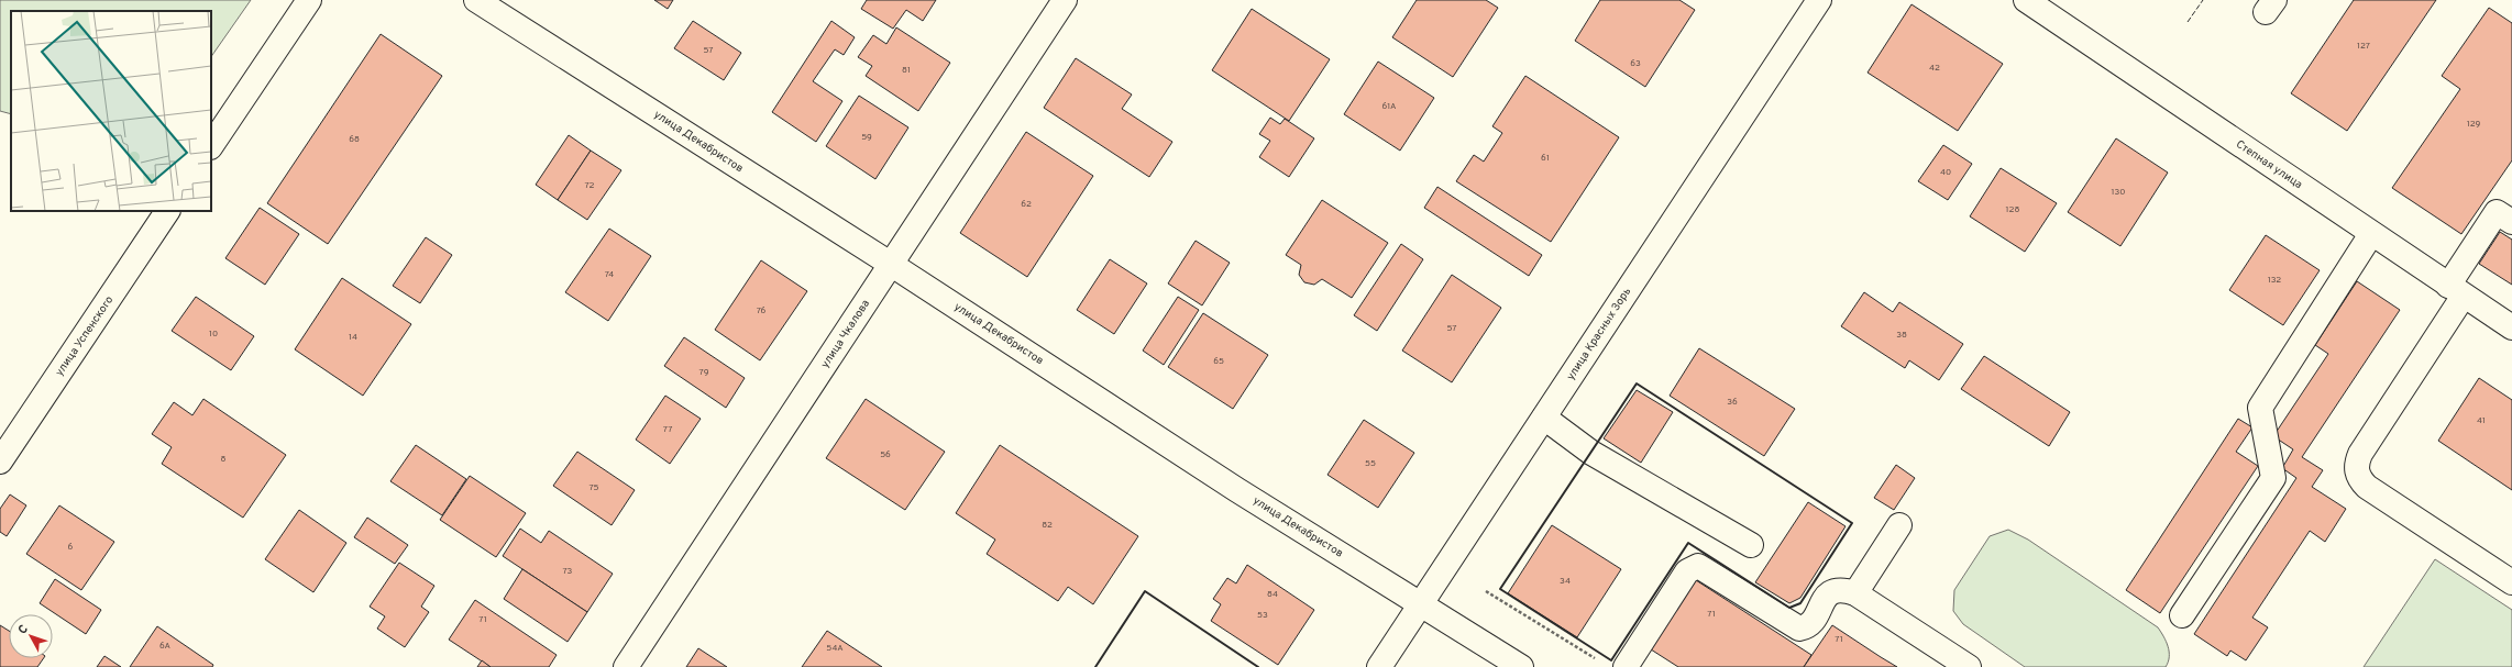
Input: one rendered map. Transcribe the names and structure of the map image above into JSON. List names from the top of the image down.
{
  "streets": {
    "street": [
      "улица Декабристов",
      "Степная улица",
      "улица Чкалова",
      "улица Красных Зорь",
      "улица Успенского"
    ]
  },
  "crossings": [
    ["улица Декабристов", "улица Чкалова"],
    ["улица Декабристов", "улица Красных Зорь"]
  ],
  "house_numbers": [
    "127",
    "57",
    "63",
    "42",
    "81",
    "61А",
    "129",
    "59",
    "68",
    "61",
    "40",
    "72",
    "130",
    "62",
    "128",
    "74",
    "132",
    "76",
    "57",
    "10",
    "38",
    "14",
    "65",
    "79",
    "36",
    "41",
    "77",
    "56",
    "8",
    "55",
    "75",
    "82",
    "6",
    "73",
    "34",
    "84",
    "71",
    "53",
    "71",
    "71",
    "6А",
    "54А"
  ],
  "north": "top left"
}
